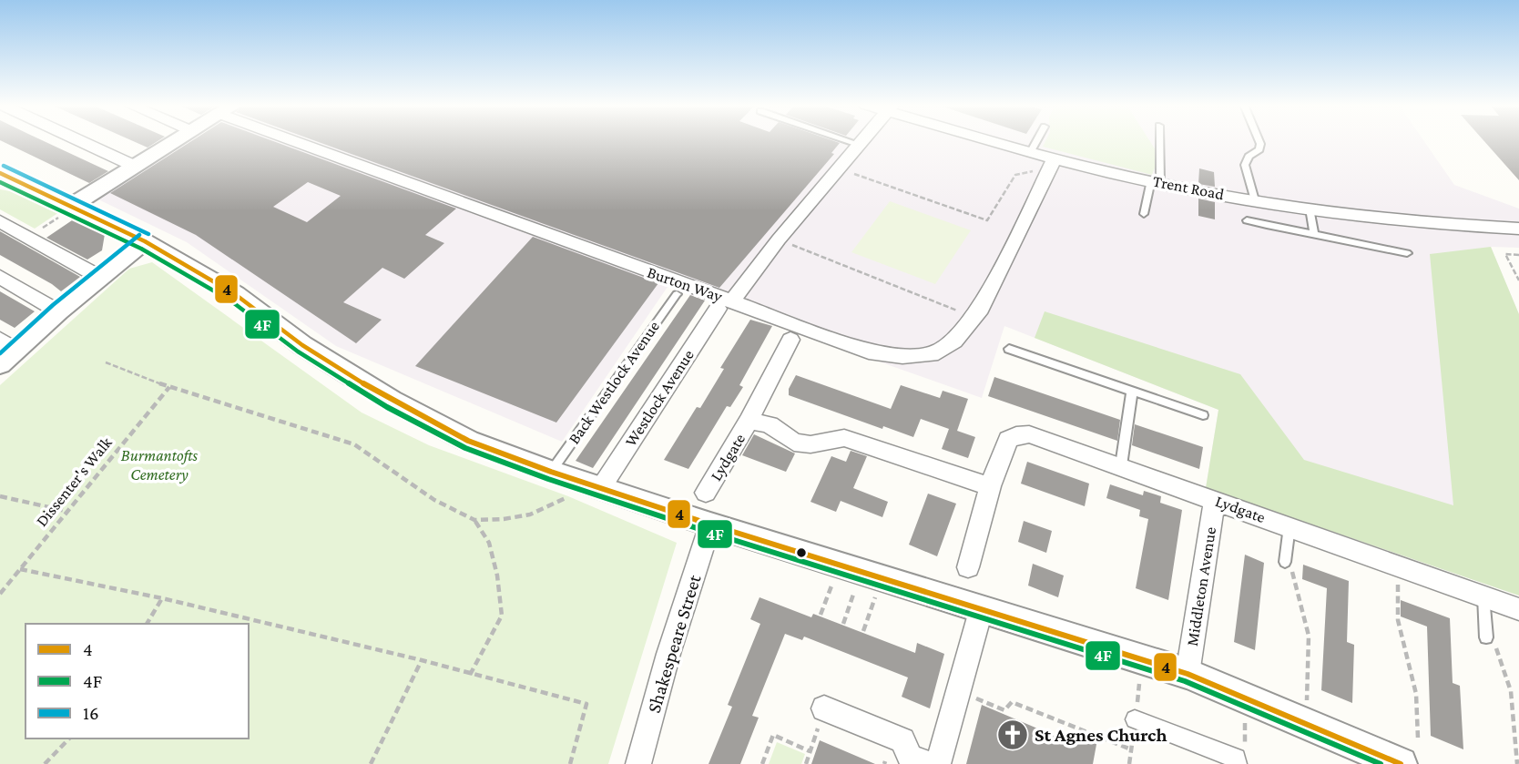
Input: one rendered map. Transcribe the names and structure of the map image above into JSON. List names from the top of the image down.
{
  "streets": {
    "street": [
      "Trent Road",
      "Burton Way",
      "Westlock Avenue",
      "Lydgate",
      "Middleton Avenue",
      "Shakespeare Street"
    ],
    "lane": ["Back Westlock Avenue"],
    "path": ["Dissenter's Walk"]
  },
  "crossings": [
    ["Trent Road", "Burton Way"],
    ["Burton Way", "Westlock Avenue"],
    ["Lydgate", "Middleton Avenue"]
  ],
  "parks": ["Burmantofts Cemetery"],
  "places": {
    "church": ["St Agnes Church"]
  },
  "lines": ["transit line 16", "transit line 4", "transit line 4F"],
  "legend": ["4", "4F", "16"]
}
